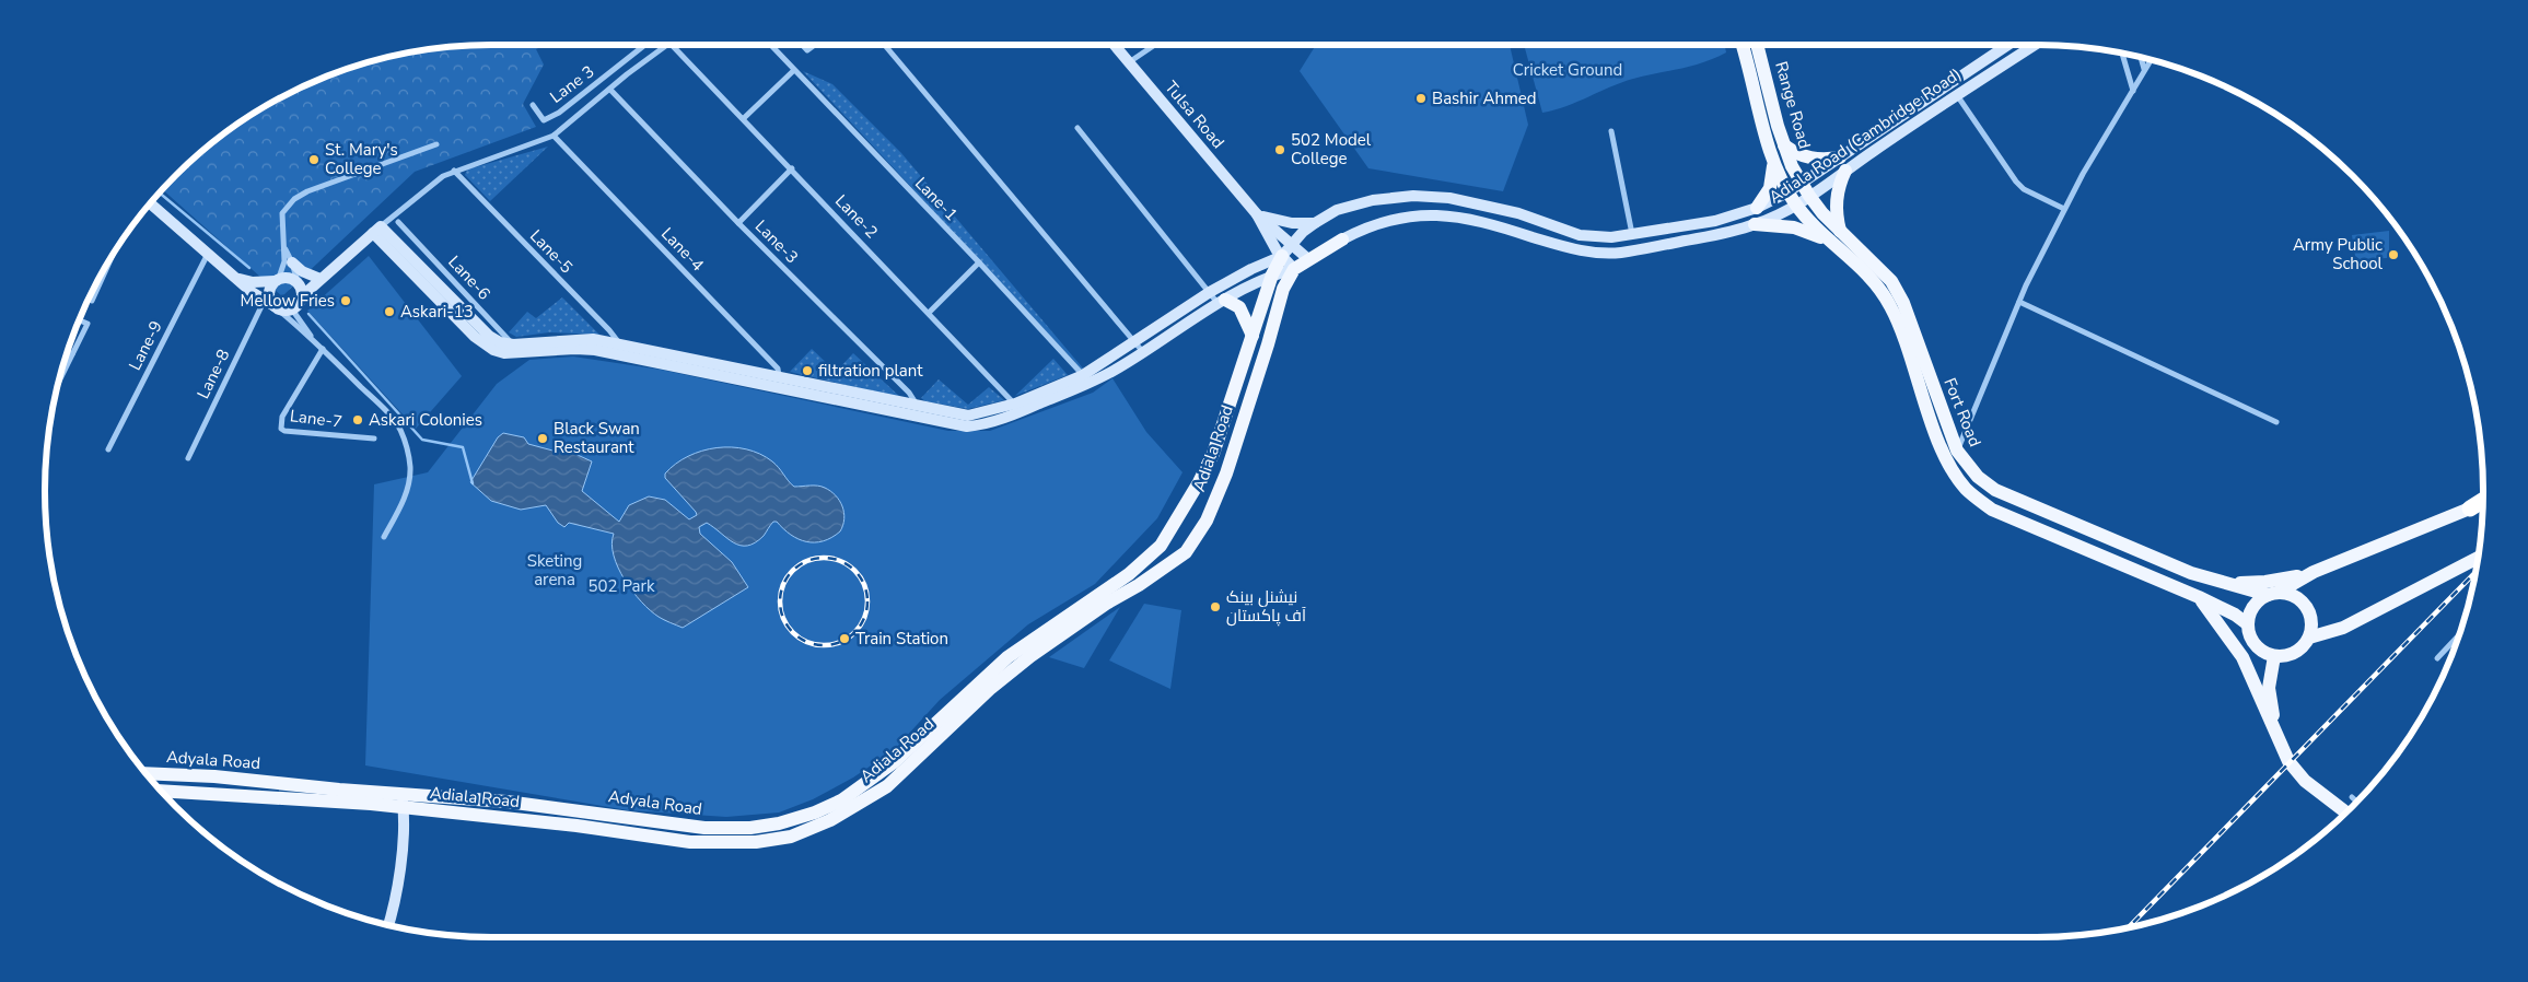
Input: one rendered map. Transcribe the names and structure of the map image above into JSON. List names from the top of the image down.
{
  "streets": {
    "main road": [
      "Range Road",
      "Fort Road",
      "Adiala Road",
      "Adyala Road"
    ],
    "street": [
      "Lane 3",
      "Tulsa Road",
      "Adiala Road (Cambridge Road)",
      "Lane-1",
      "Lane-2",
      "Lane-3",
      "Lane-4",
      "Lane-5",
      "Lane-6",
      "Lane-9",
      "Lane-8",
      "Lane-7"
    ]
  },
  "crossings": [
    ["Range Road", "Adiala Road (Cambridge Road)"],
    ["Range Road", "Fort Road"],
    ["Tulsa Road", "Adiala Road (Cambridge Road)"],
    ["Tulsa Road", "Adiala Road"],
    ["Adiala Road (Cambridge Road)", "Fort Road"],
    ["Adiala Road (Cambridge Road)", "Adiala Road"],
    ["Adiala Road", "Adyala Road"]
  ],
  "parks": ["Cricket Ground", "Sketing arena", "502 Park"],
  "places": [
    "Bashir Ahmed",
    "502 Model College",
    "St. Mary's College",
    "Army Public School",
    "Mellow Fries",
    "Askari-13",
    "filtration plant",
    "Askari Colonies",
    "Black Swan Restaurant",
    "نیشنل بینک آف پاکستان",
    "Train Station"
  ]
}
